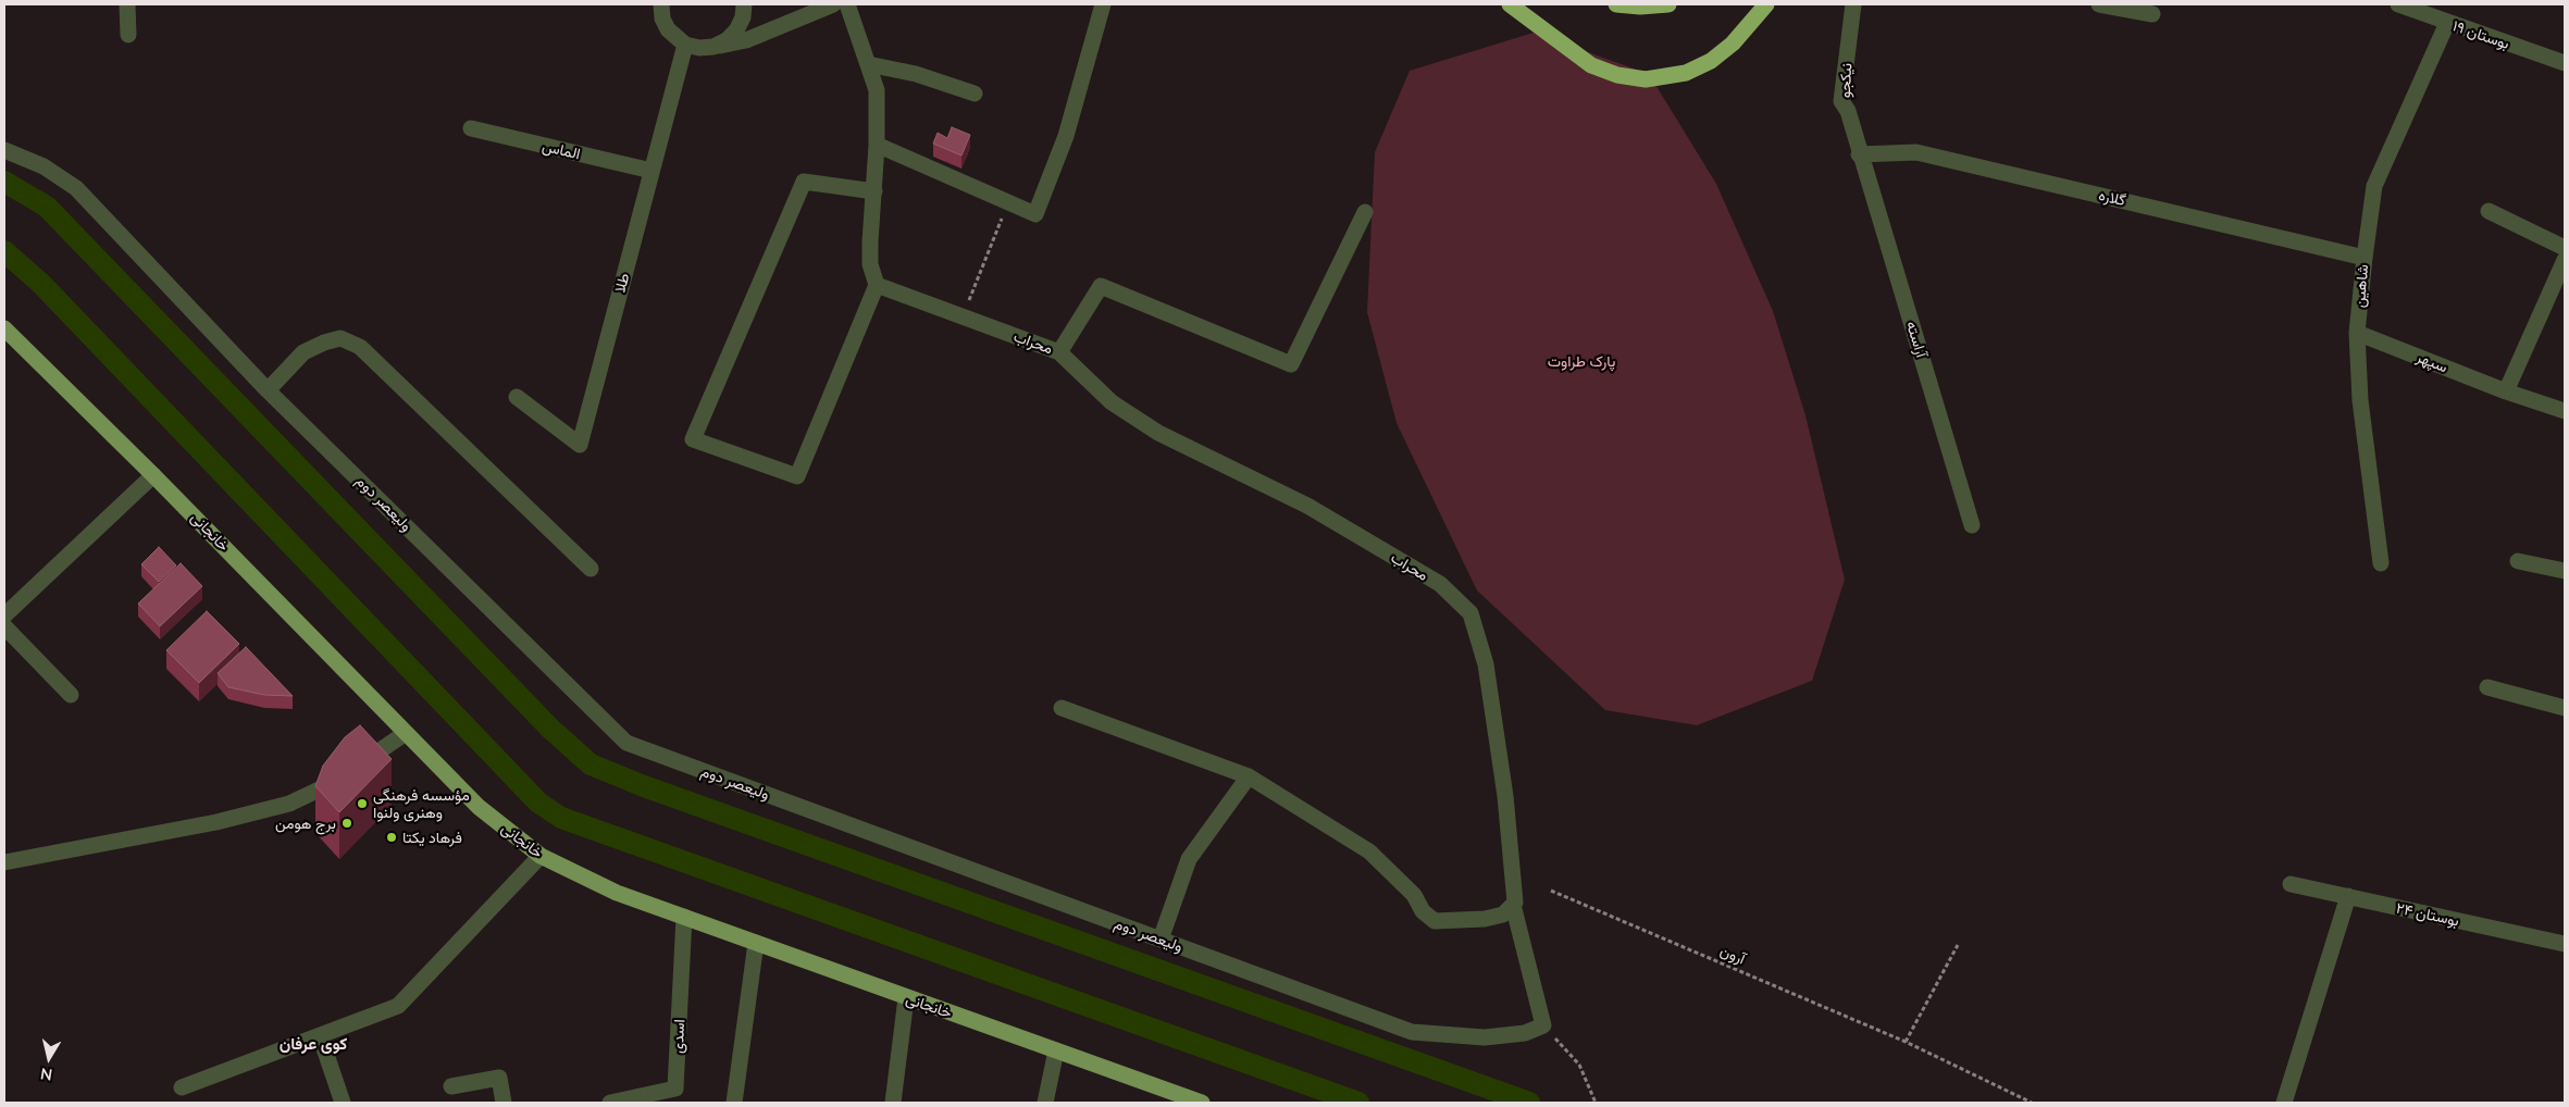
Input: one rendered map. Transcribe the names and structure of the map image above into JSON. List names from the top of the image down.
{
  "streets": {
    "main road": ["خانجانی"],
    "street": [
      "بوستان ۱۹",
      "نیکجو",
      "الماس",
      "گلاره",
      "طلا",
      "شاهین",
      "آراسته",
      "محراب",
      "سپهر",
      "ولیعصر دوم",
      "بوستان ۲۴",
      "اسدی"
    ],
    "path": ["آرون"]
  },
  "crossings": [
    ["بوستان ۱۹", "شاهین"],
    ["نیکجو", "گلاره"],
    ["نیکجو", "آراسته"],
    ["الماس", "طلا"],
    ["گلاره", "شاهین"],
    ["گلاره", "آراسته"],
    ["شاهین", "سپهر"],
    ["خانجانی", "اسدی"]
  ],
  "districts": ["کوی عرفان"],
  "parks": ["پارک طراوت"],
  "places": ["مؤسسه فرهنگی وهنری ولنوا", "برج هومن", "فرهاد یکتا"],
  "north": "bottom"
}
